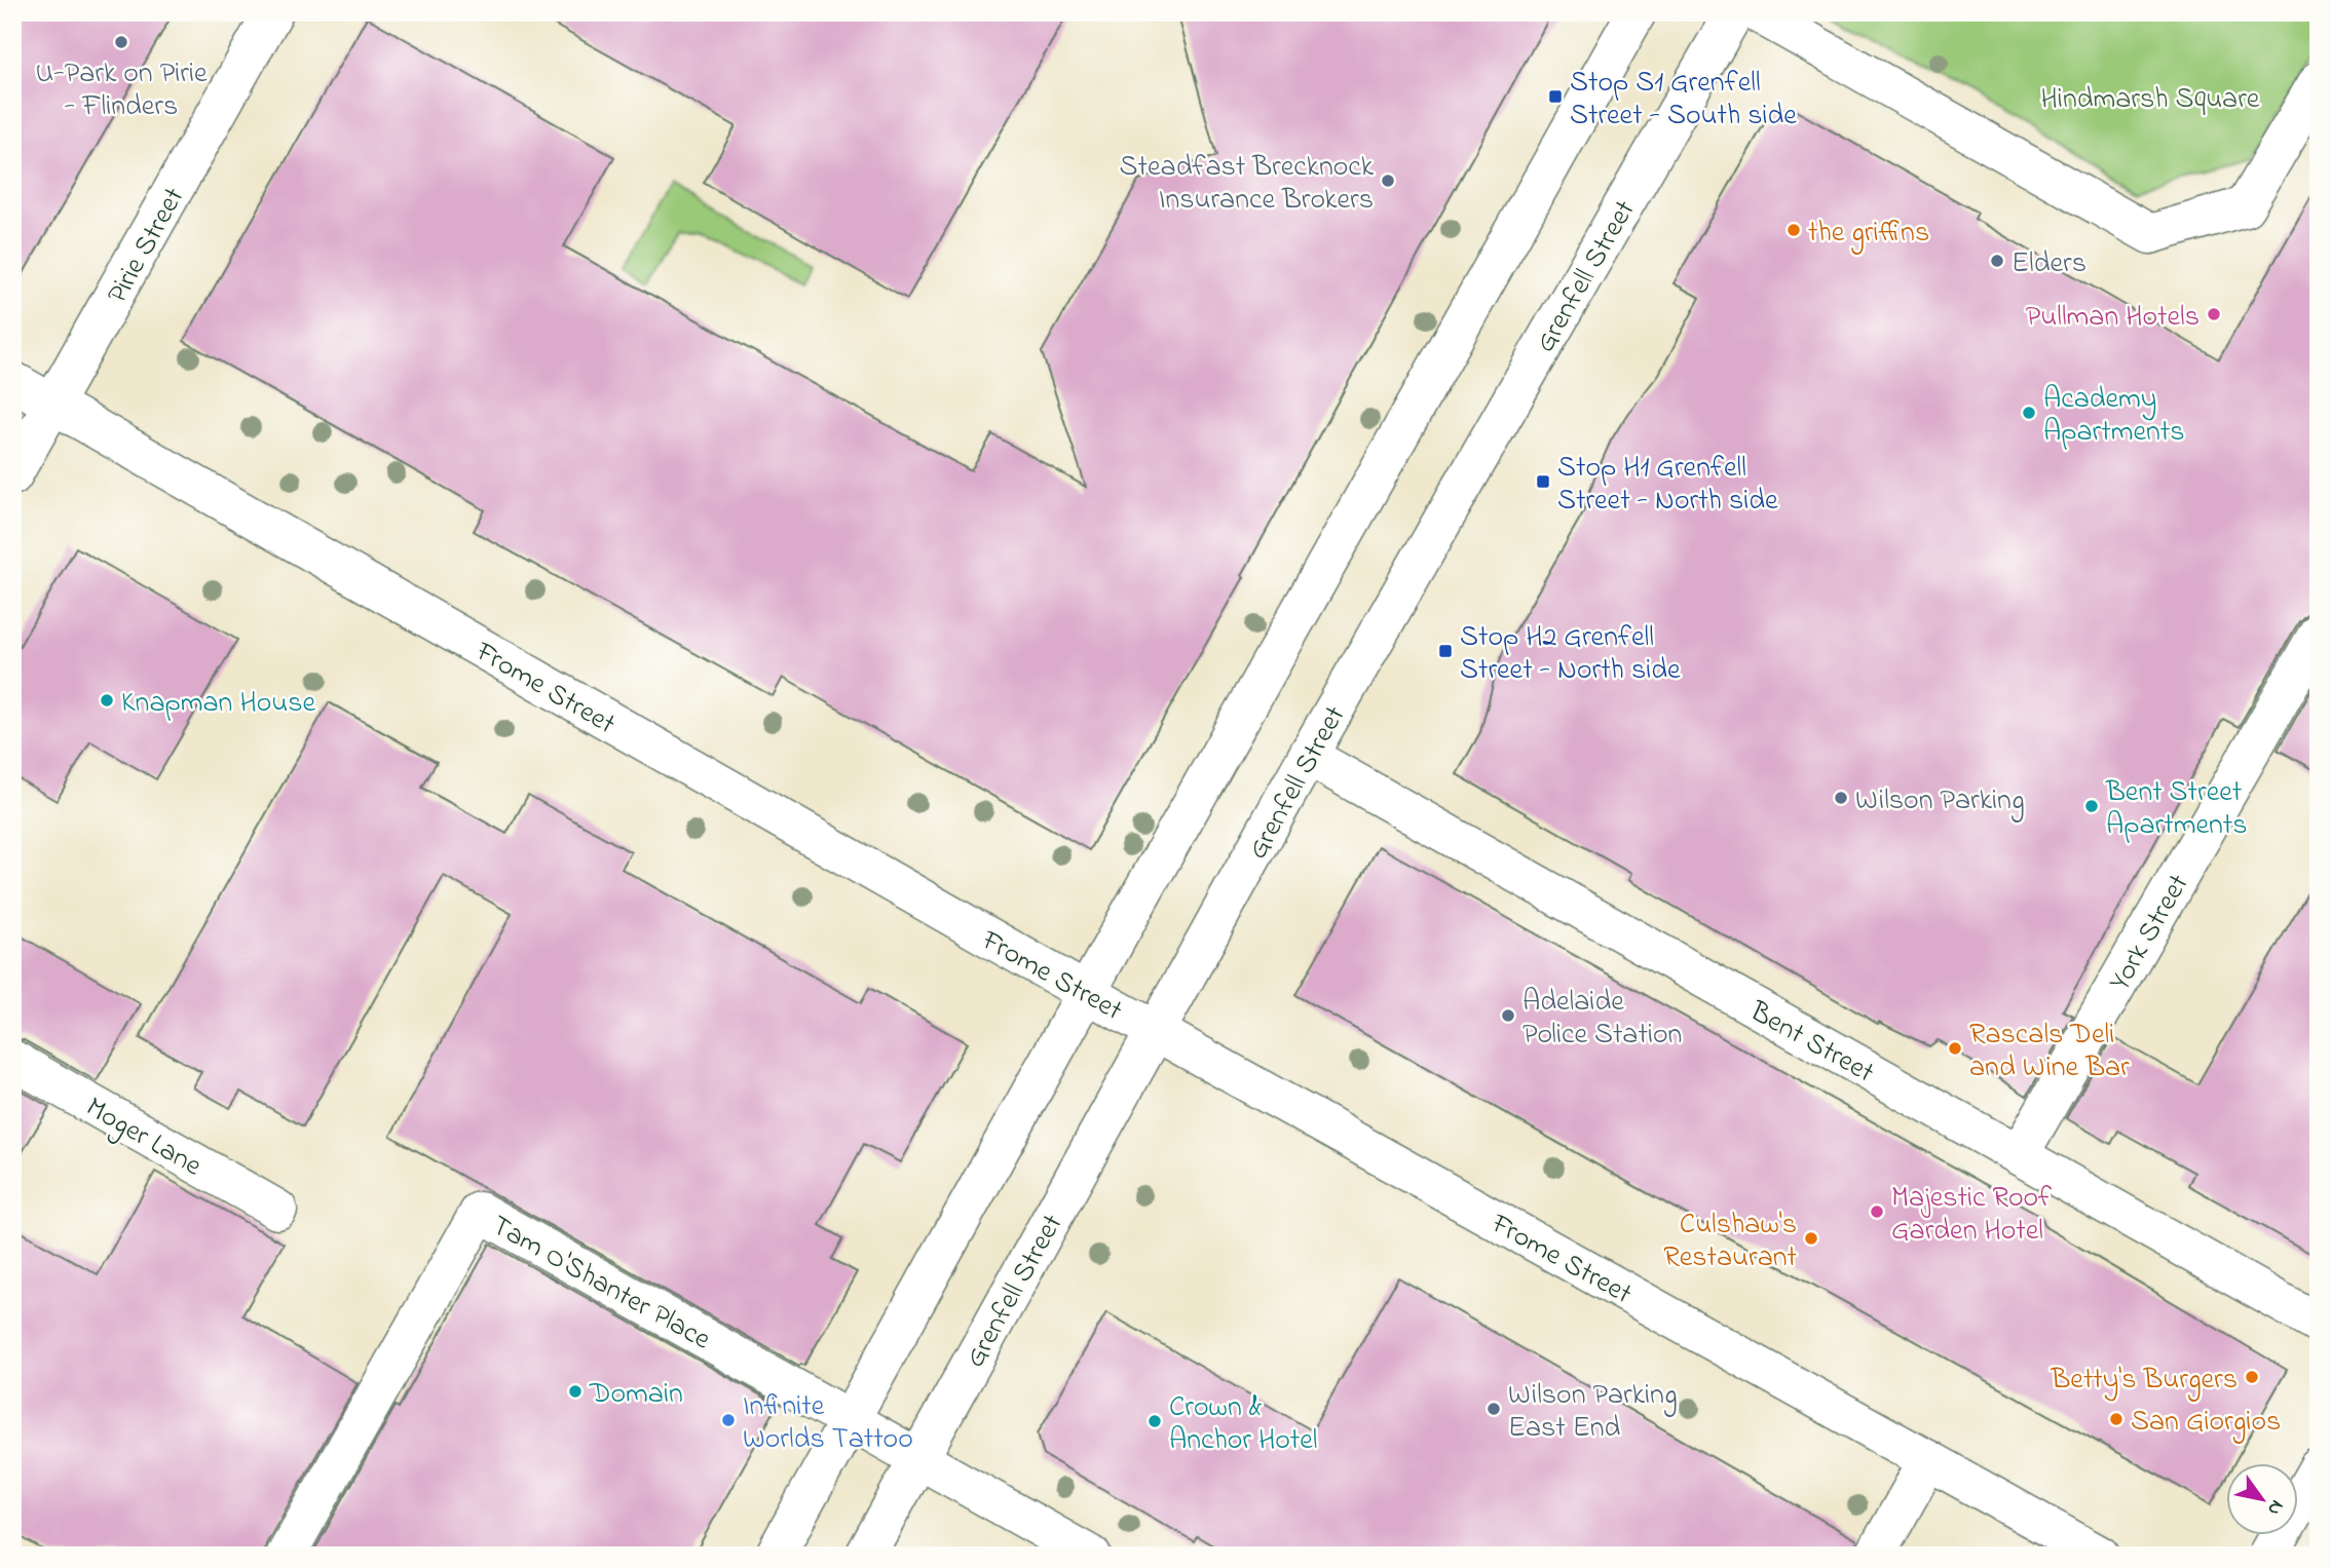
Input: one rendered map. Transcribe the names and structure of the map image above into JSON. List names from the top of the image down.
{
  "streets": {
    "street": [
      "Pirie Street",
      "Grenfell Street",
      "Frome Street",
      "York Street",
      "Bent Street",
      "Moger Lane",
      "Tam O'Shanter Place"
    ]
  },
  "crossings": [
    ["Pirie Street", "Frome Street"],
    ["Grenfell Street", "Frome Street"],
    ["Grenfell Street", "Bent Street"],
    ["Grenfell Street", "Tam O'Shanter Place"],
    ["York Street", "Bent Street"]
  ],
  "parks": ["Hindmarsh Square"],
  "places": {
    "other": [
      "U-Park on Pirie - Flinders",
      "Steadfast Brecknock Insurance Brokers",
      "the griffins",
      "Elders",
      "Pullman Hotels",
      "Academy Apartments",
      "Knapman House",
      "Wilson Parking",
      "Bent Street Apartments",
      "Adelaide Police Station",
      "Rascals Deli and Wine Bar",
      "Majestic Roof Garden Hotel",
      "Culshaw's Restaurant",
      "Betty's Burgers",
      "Domain",
      "Wilson Parking East End",
      "San Giorgios",
      "Infinite Worlds Tattoo",
      "Crown & Anchor Hotel"
    ],
    "transit": ["Stop S1 Grenfell Street - South side", "Stop H1 Grenfell Street - North side", "Stop H2 Grenfell Street - North side"]
  },
  "north": "bottom right"
}
